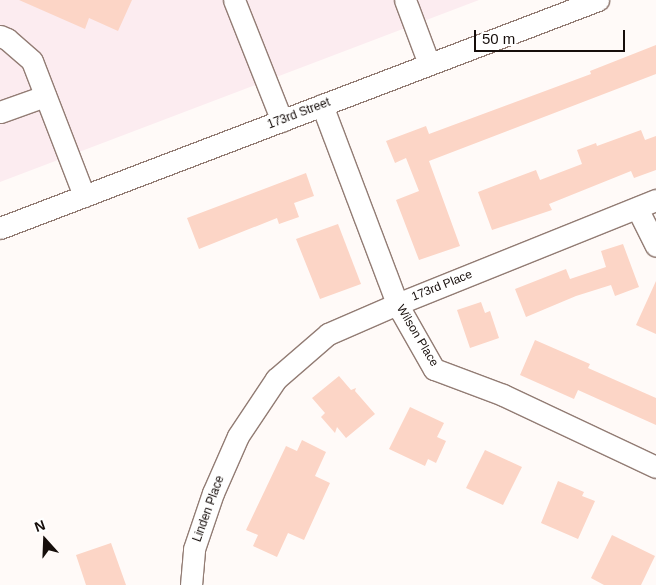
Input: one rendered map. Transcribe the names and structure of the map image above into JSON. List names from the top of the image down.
{
  "streets": {
    "street": [
      "173rd Street",
      "173rd Place",
      "Wilson Place",
      "Linden Place"
    ]
  },
  "crossings": [
    ["173rd Street", "Wilson Place"],
    ["173rd Place", "Wilson Place"],
    ["173rd Place", "Linden Place"]
  ],
  "scale_bar": "50 m",
  "north": "top"
}
